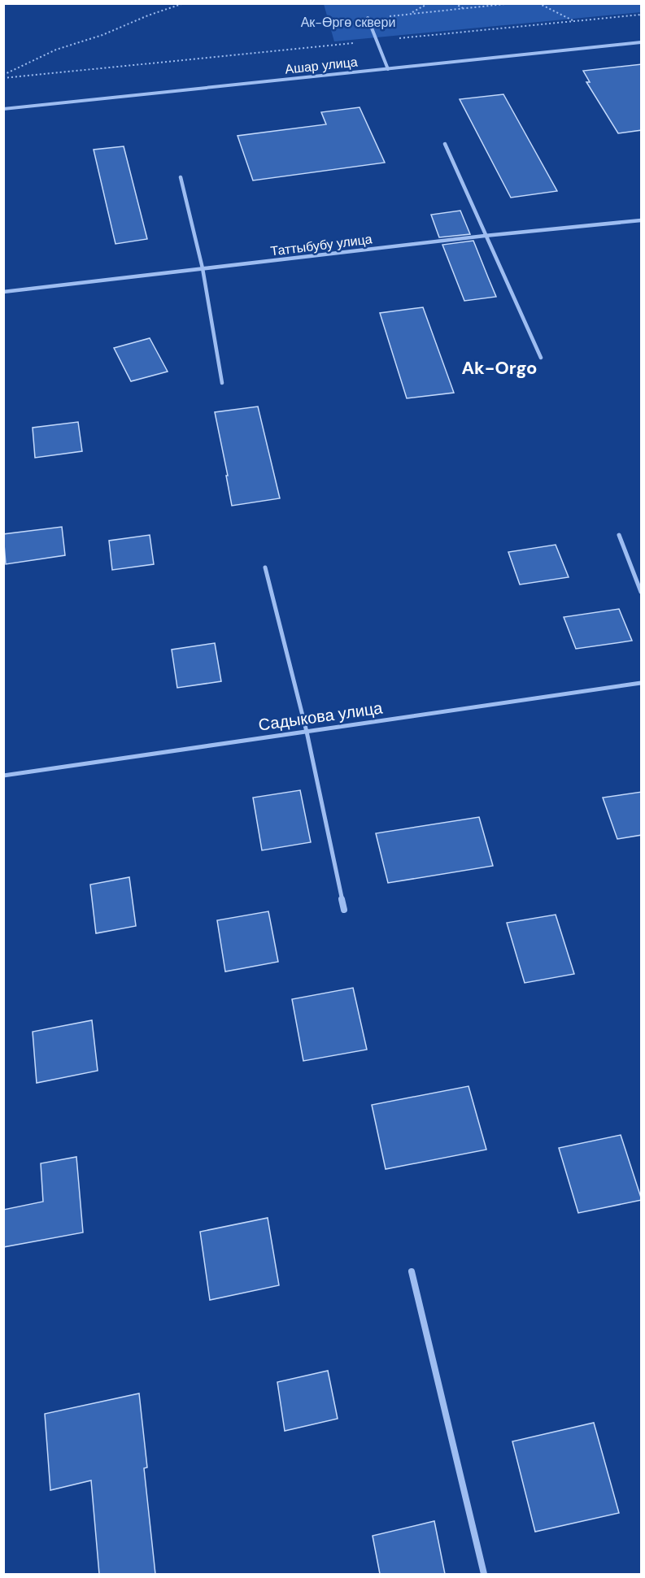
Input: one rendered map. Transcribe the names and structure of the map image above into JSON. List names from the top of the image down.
{
  "streets": {
    "street": ["Ашар улица", "Таттыбубу улица", "Садыкова улица"]
  },
  "districts": ["Ak-Orgo"],
  "parks": ["Ак-Өргө сквери"]
}
